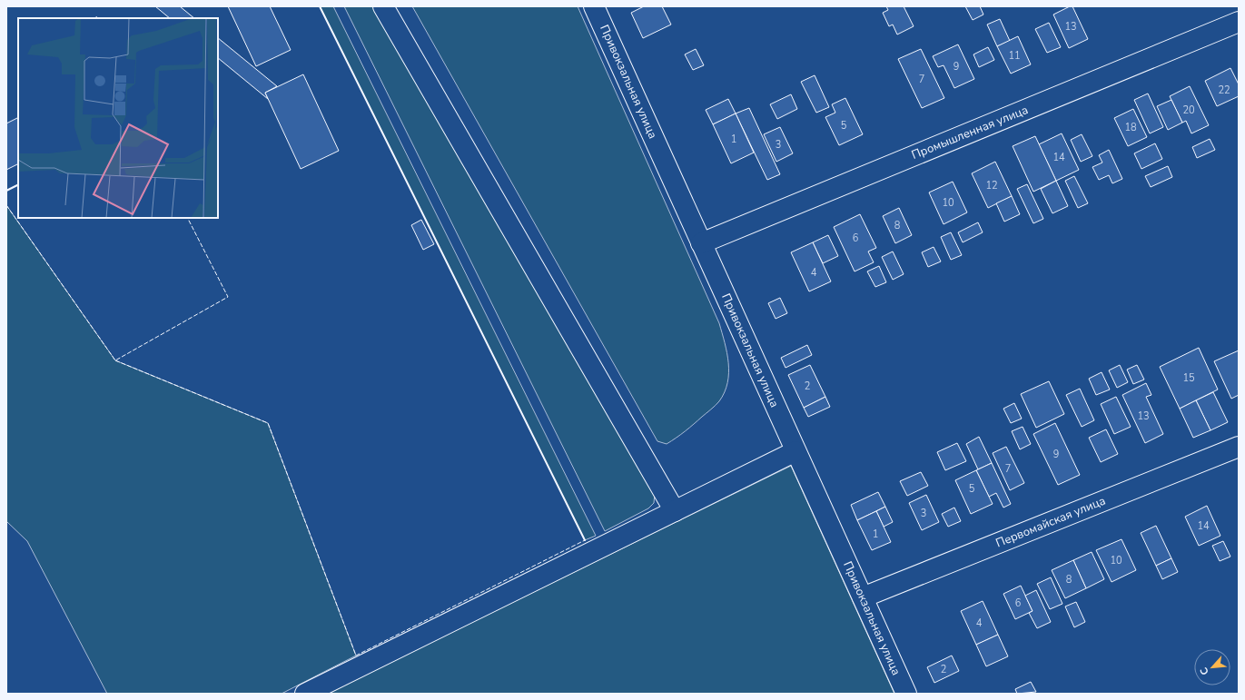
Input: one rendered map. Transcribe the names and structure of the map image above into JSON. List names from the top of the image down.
{
  "streets": {
    "street": ["Привокзальная улица", "Промышленная улица", "Первомайская улица"]
  },
  "crossings": [
    ["Привокзальная улица", "Промышленная улица"],
    ["Привокзальная улица", "Первомайская улица"]
  ],
  "house_numbers": [
    "13",
    "11",
    "9",
    "7",
    "22",
    "20",
    "5",
    "18",
    "1",
    "3",
    "14",
    "12",
    "10",
    "8",
    "6",
    "4",
    "15",
    "2",
    "13",
    "9",
    "7",
    "5",
    "3",
    "14",
    "1",
    "10",
    "8",
    "6",
    "4",
    "2"
  ],
  "north": "bottom left"
}
